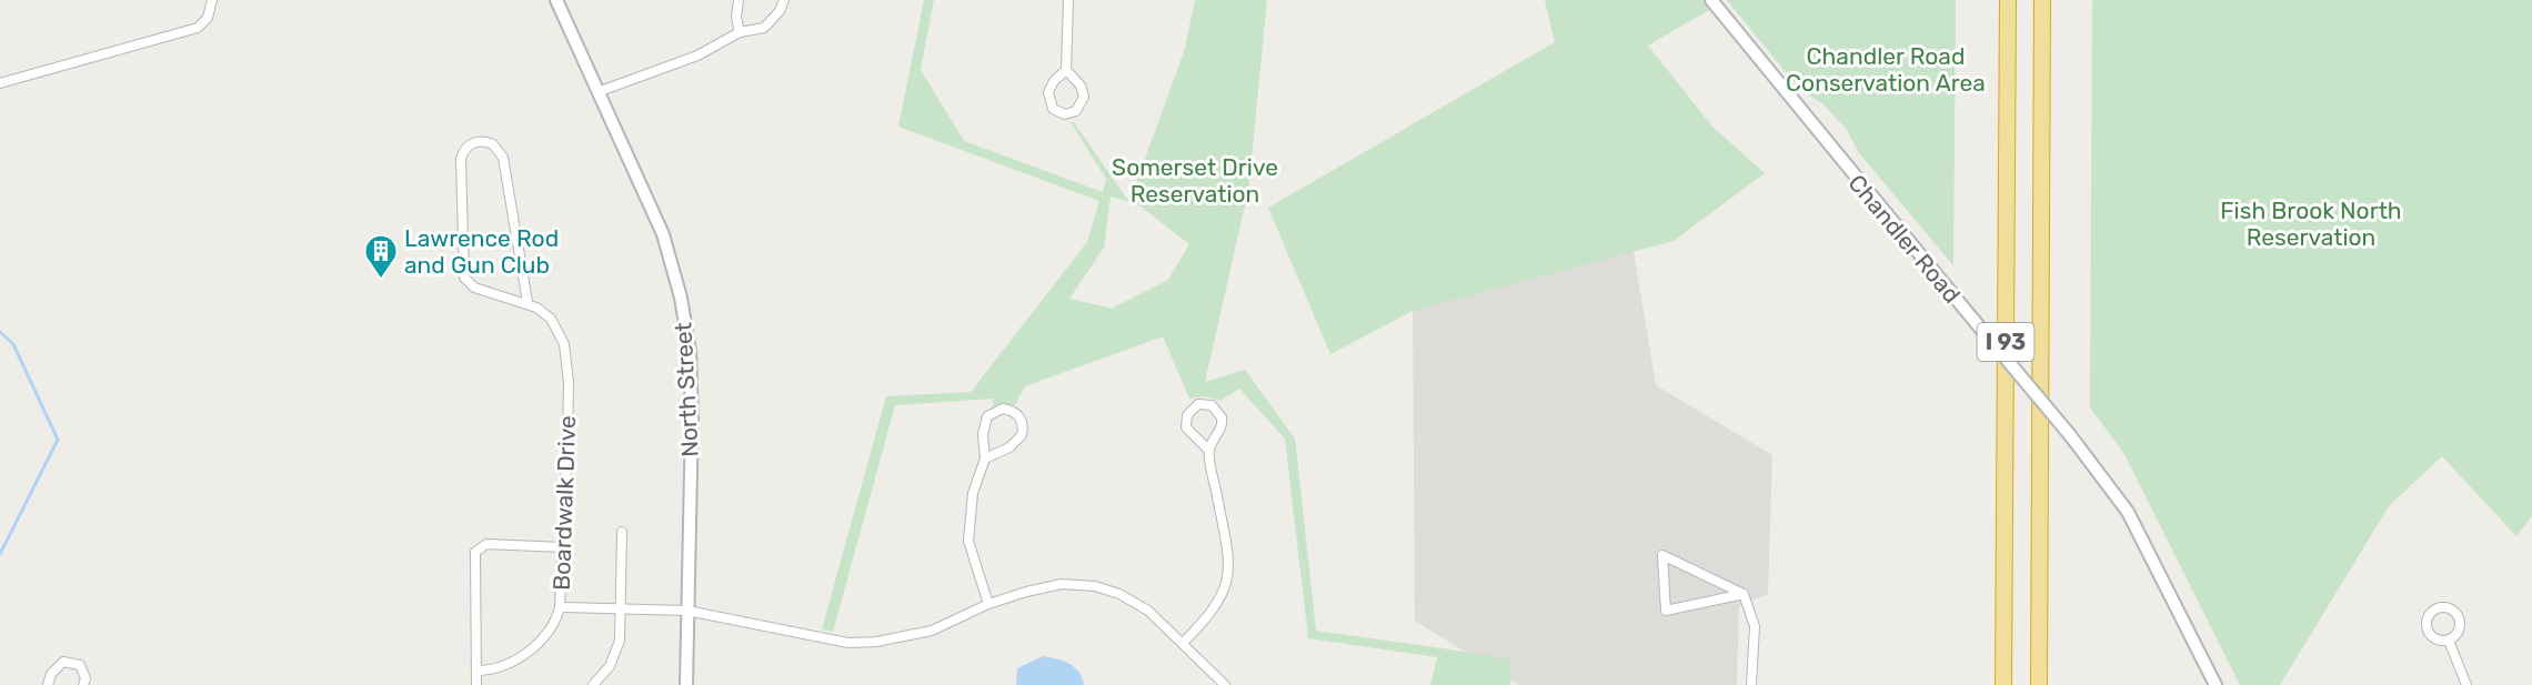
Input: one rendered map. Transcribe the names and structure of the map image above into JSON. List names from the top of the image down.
{
  "streets": {
    "highway": ["I 93"],
    "street": ["Chandler Road", "North Street", "Boardwalk Drive"]
  },
  "parks": ["Chandler Road Conservation Area", "Somerset Drive Reservation", "Fish Brook North Reservation"],
  "places": {
    "building": ["Lawrence Rod and Gun Club"]
  }
}
